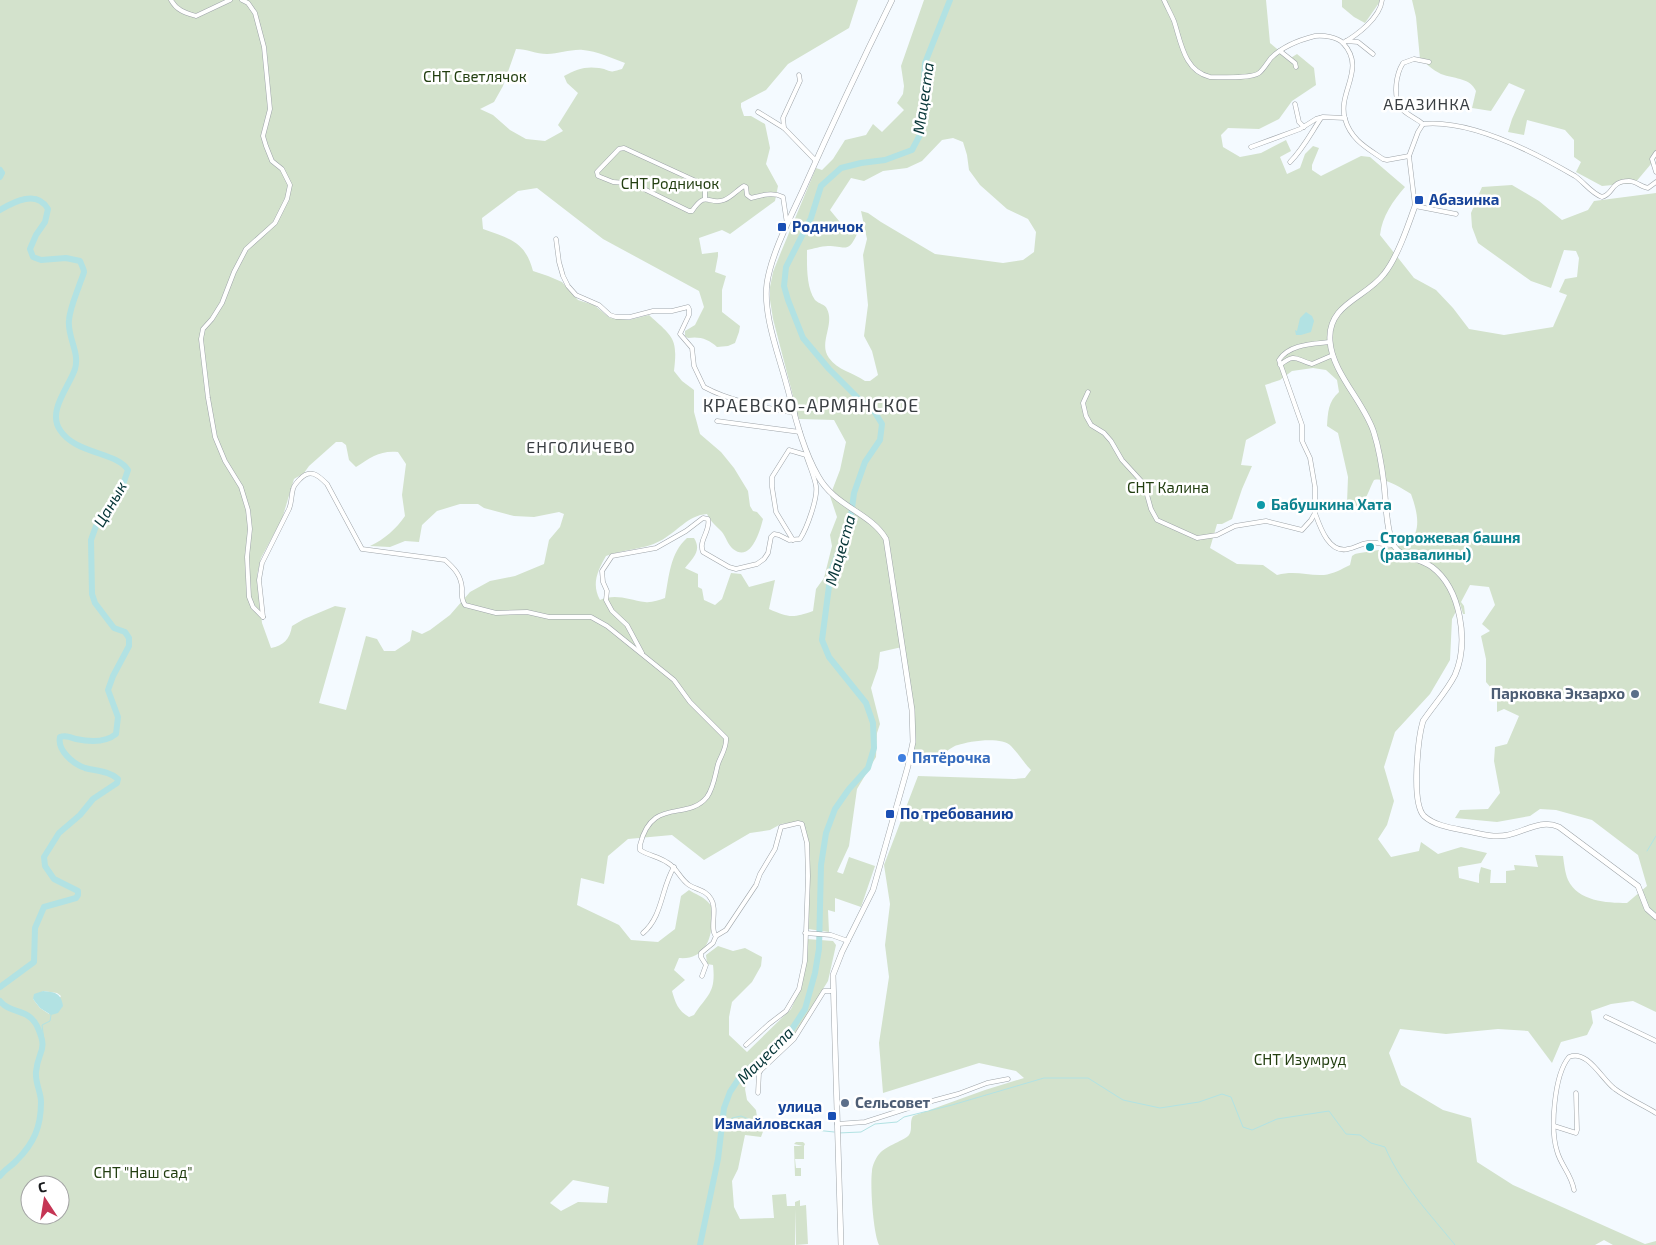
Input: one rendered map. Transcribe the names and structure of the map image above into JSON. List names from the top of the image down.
{
  "districts": ["АБАЗИНКА", "КРАЕВСКО-АРМЯНСКОЕ", "ЕНГОЛИЧЕВО"],
  "water": ["Мацеста", "Цанык"],
  "parks": [
    "СНТ Светлячок",
    "СНТ Родничок",
    "СНТ Калина",
    "СНТ Изумруд",
    "СНТ \"Наш сад\""
  ],
  "places": {
    "transit": [
      "Абазинка",
      "Родничок",
      "По требованию",
      "улица Измайловская"
    ],
    "other": [
      "Бабушкина Хата",
      "Сторожевая башня (развалины)",
      "Парковка Экзархо",
      "Пятёрочка",
      "Сельсовет"
    ]
  },
  "north": "top"
}
